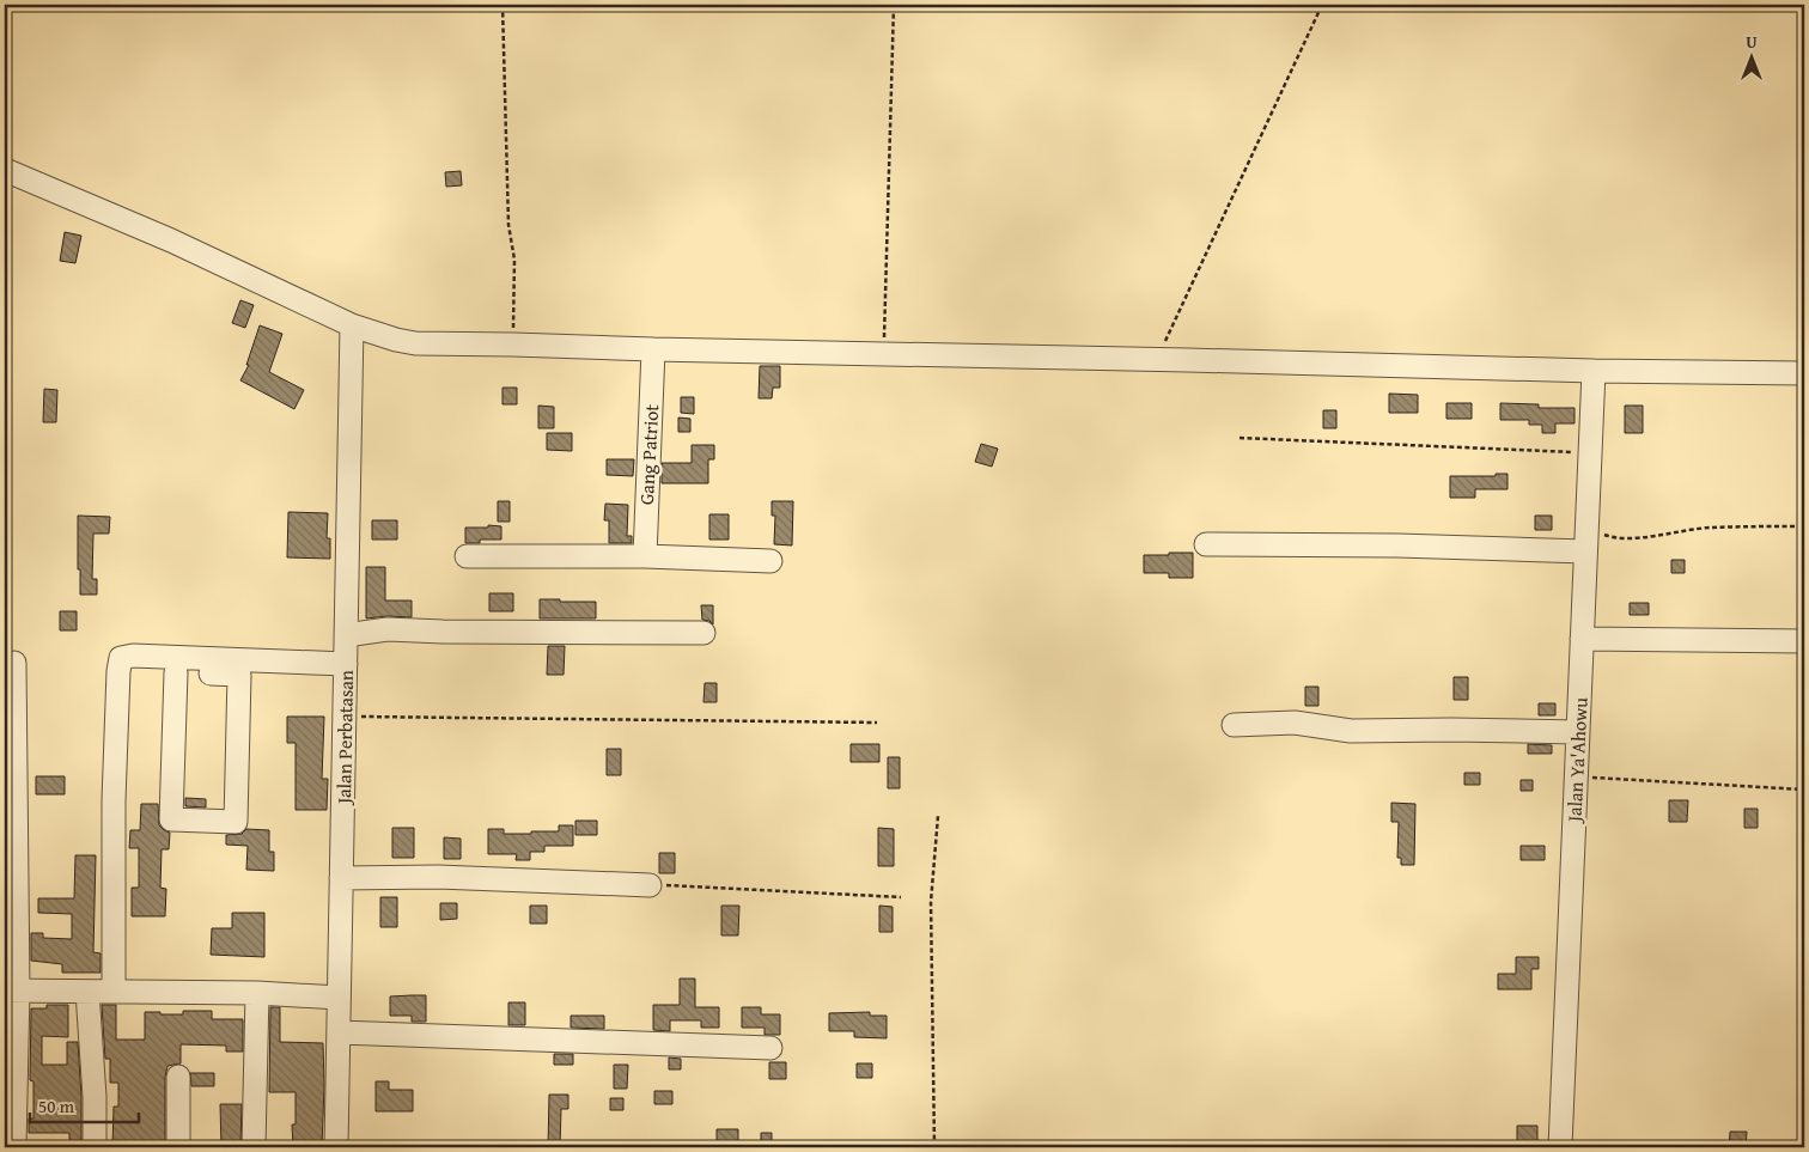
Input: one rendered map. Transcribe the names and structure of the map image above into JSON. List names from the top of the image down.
{
  "streets": {
    "street": ["Gang Patriot", "Jalan Perbatasan", "Jalan Ya'Ahowu"]
  },
  "scale_bar": "50 m",
  "north": "top"
}
